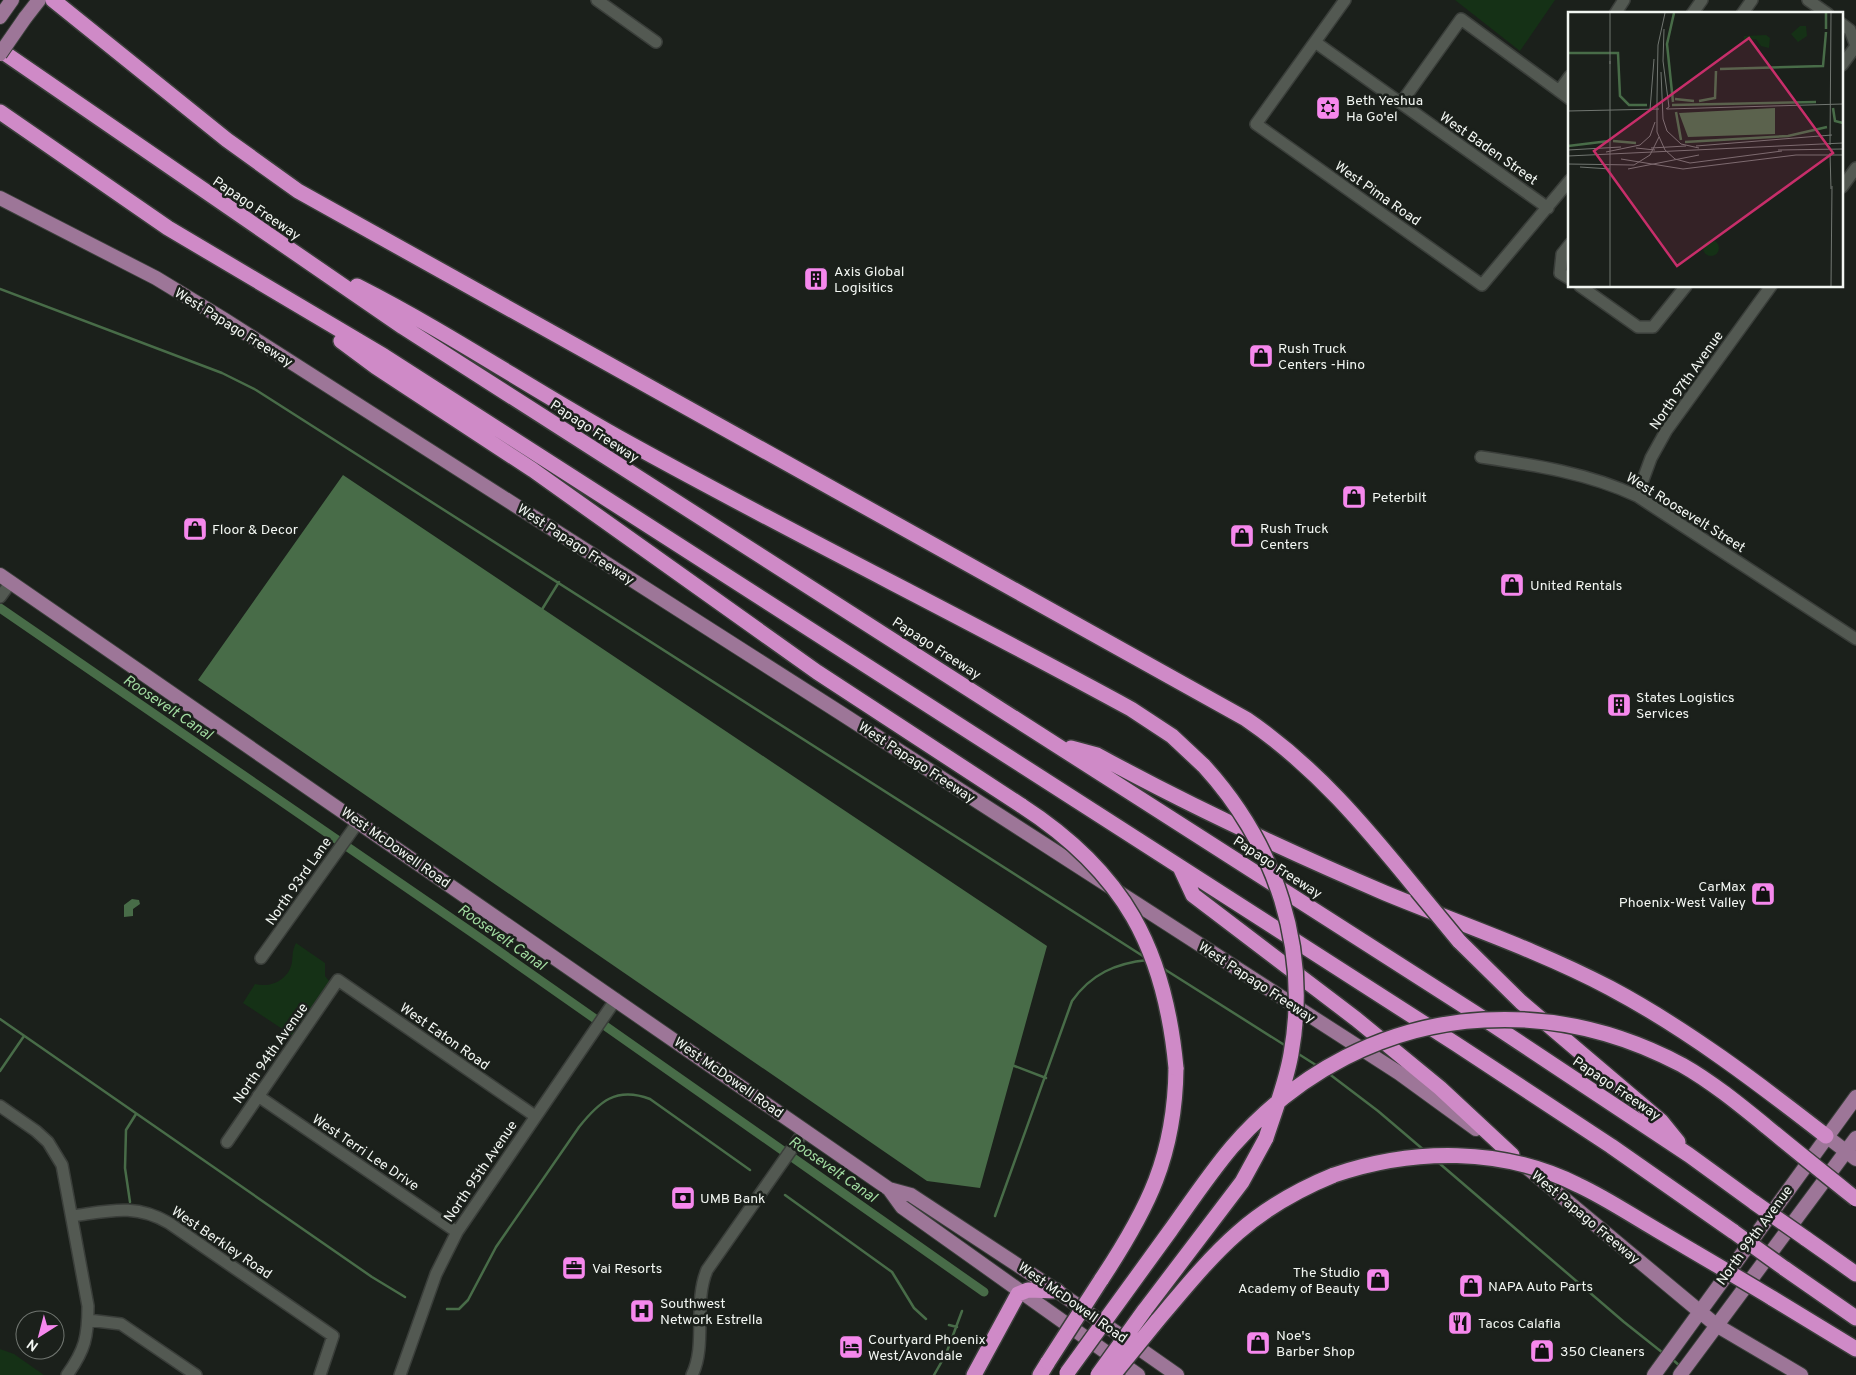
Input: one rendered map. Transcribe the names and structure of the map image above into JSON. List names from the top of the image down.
{
  "streets": {
    "highway": ["Papago Freeway"],
    "main road": ["West Papago Freeway", "West McDowell Road", "North 99th Avenue"],
    "street": [
      "West Baden Street",
      "West Pima Road",
      "North 97th Avenue",
      "West Roosevelt Street",
      "North 93rd Lane",
      "West Eaton Road",
      "North 94th Avenue",
      "West Terri Lee Drive",
      "North 95th Avenue",
      "West Berkley Road"
    ]
  },
  "crossings": [
    ["West Baden Street", "West Pima Road"],
    ["West Papago Freeway", "North 99th Avenue"],
    ["North 97th Avenue", "West Roosevelt Street"],
    ["West McDowell Road", "North 93rd Lane"],
    ["West McDowell Road", "North 95th Avenue"],
    ["West Eaton Road", "North 94th Avenue"],
    ["West Eaton Road", "North 95th Avenue"],
    ["North 94th Avenue", "West Terri Lee Drive"],
    ["West Terri Lee Drive", "North 95th Avenue"]
  ],
  "water": ["Roosevelt Canal"],
  "places": {
    "synagogue": ["Beth Yeshua Ha Go'el"],
    "building": ["Axis Global Logisitics", "States Logistics Services"],
    "shop": [
      "Rush Truck Centers -Hino",
      "Peterbilt",
      "Floor & Decor",
      "Rush Truck Centers",
      "United Rentals",
      "CarMax Phoenix-West Valley",
      "The Studio Academy of Beauty",
      "NAPA Auto Parts",
      "Noe's Barber Shop",
      "350 Cleaners"
    ],
    "bank": ["UMB Bank"],
    "office": ["Vai Resorts"],
    "hospital": ["Southwest Network Estrella"],
    "restaurant": ["Tacos Calafia"],
    "hotel": ["Courtyard Phoenix West/Avondale"]
  },
  "north": "bottom left"
}
